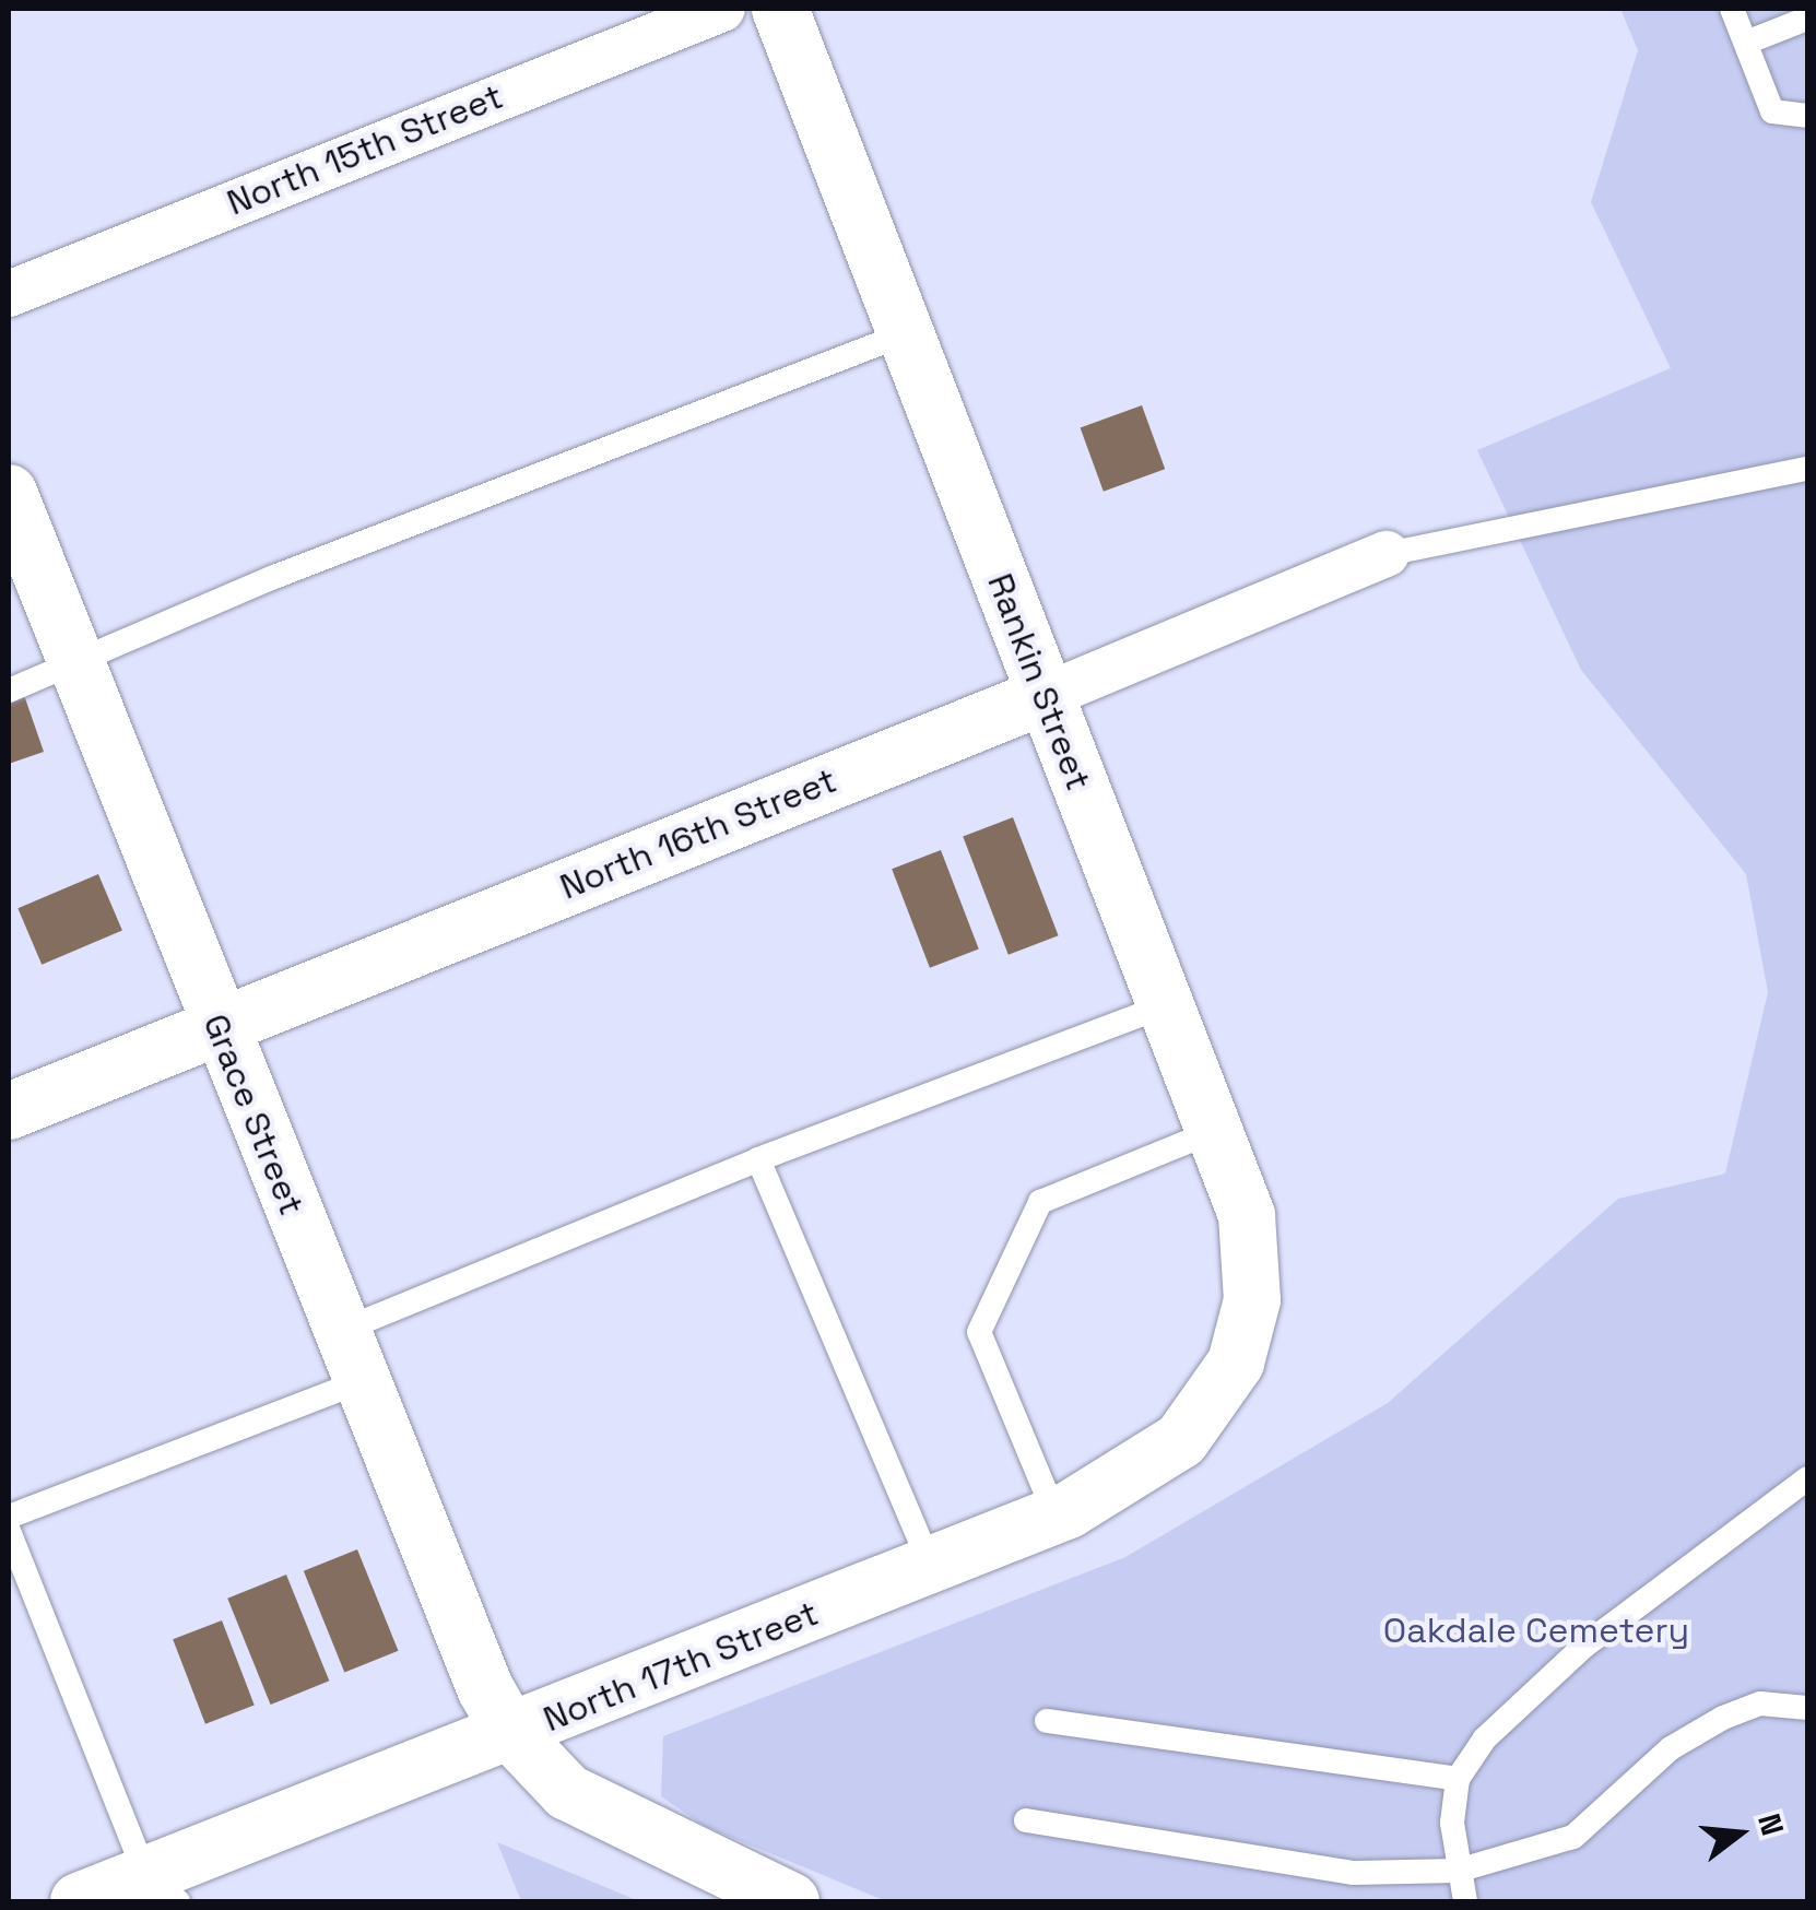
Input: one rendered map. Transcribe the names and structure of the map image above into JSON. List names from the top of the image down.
{
  "streets": {
    "street": [
      "North 15th Street",
      "Rankin Street",
      "North 16th Street",
      "Grace Street",
      "North 17th Street"
    ]
  },
  "crossings": [
    ["Rankin Street", "North 16th Street"],
    ["Rankin Street", "North 17th Street"],
    ["North 16th Street", "Grace Street"],
    ["Grace Street", "North 17th Street"]
  ],
  "parks": ["Oakdale Cemetery"],
  "north": "right"
}
